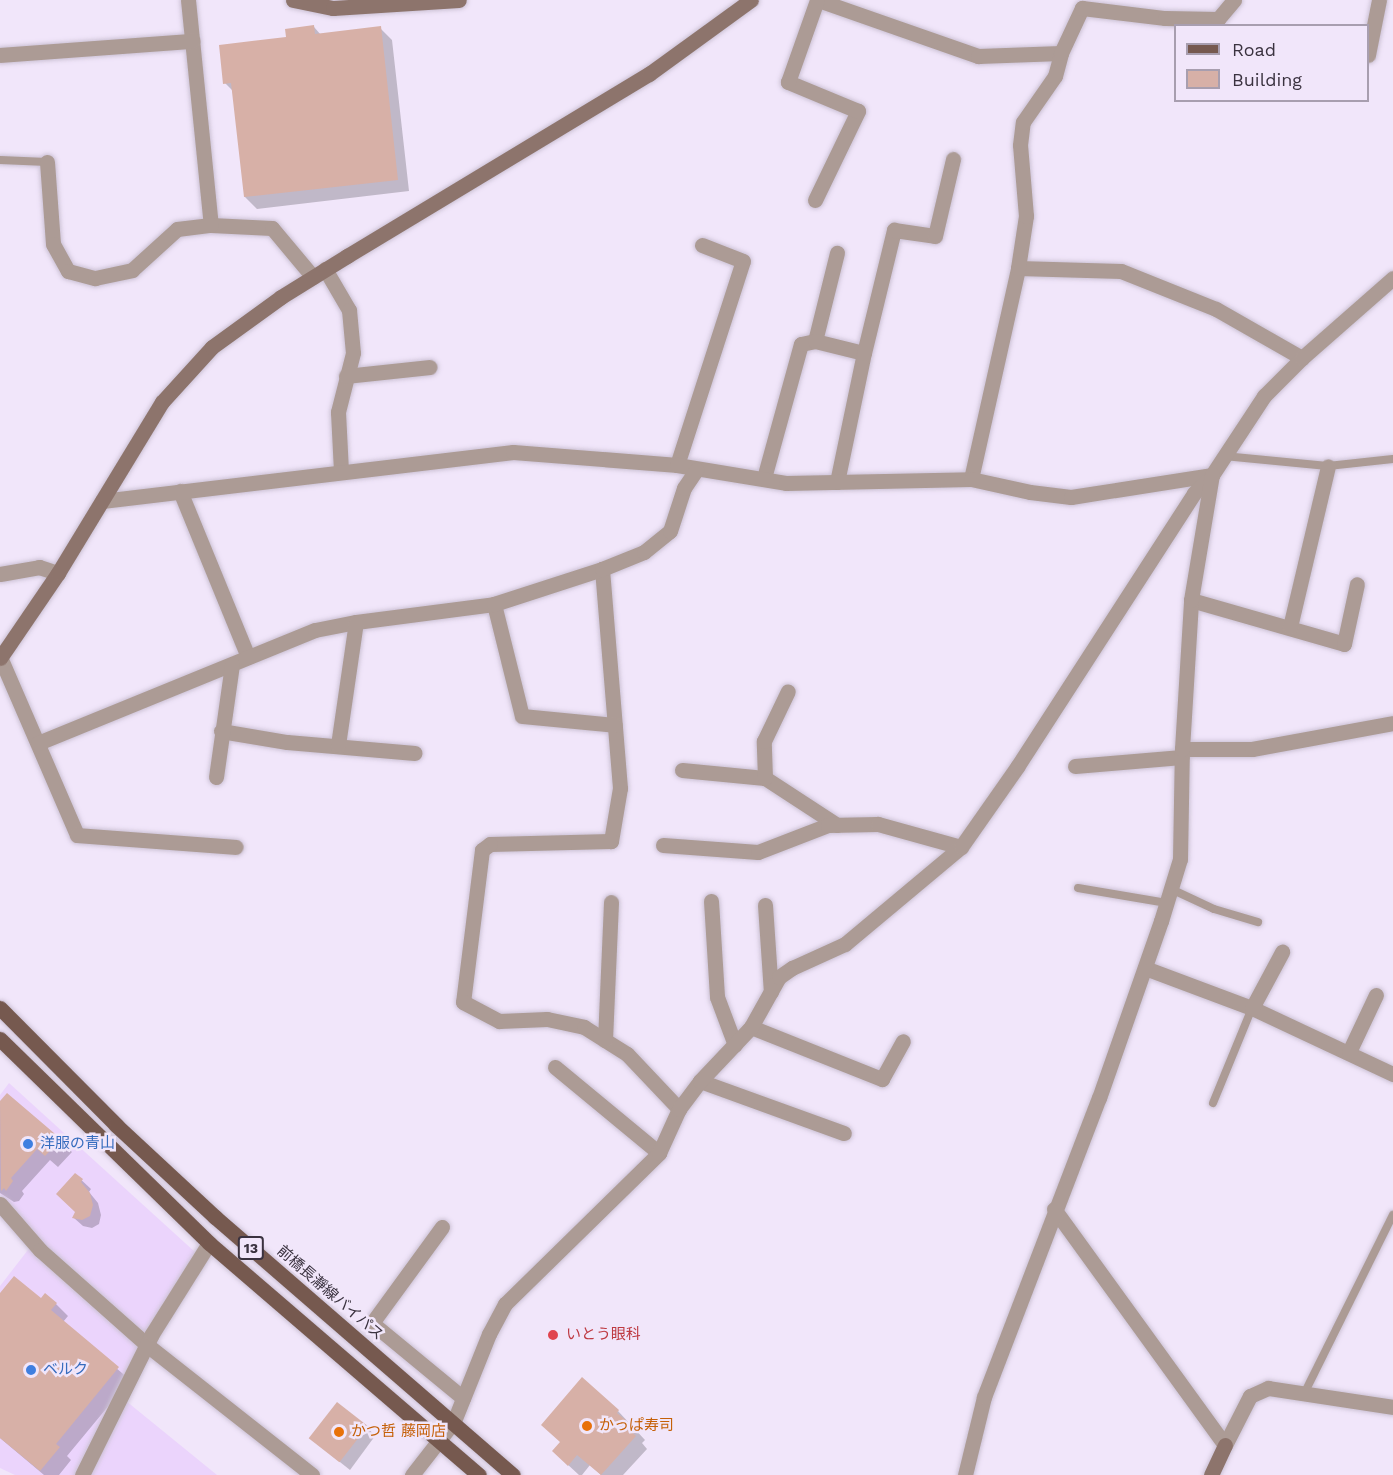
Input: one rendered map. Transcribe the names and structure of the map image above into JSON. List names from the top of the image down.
{
  "streets": {
    "main road": ["13", "前橋長瀞線バイパス"]
  },
  "places": [
    "洋服の青山",
    "いとう眼科",
    "ベルク",
    "かっぱ寿司",
    "かつ哲 藤岡店"
  ],
  "legend": ["Road", "Building"]
}
